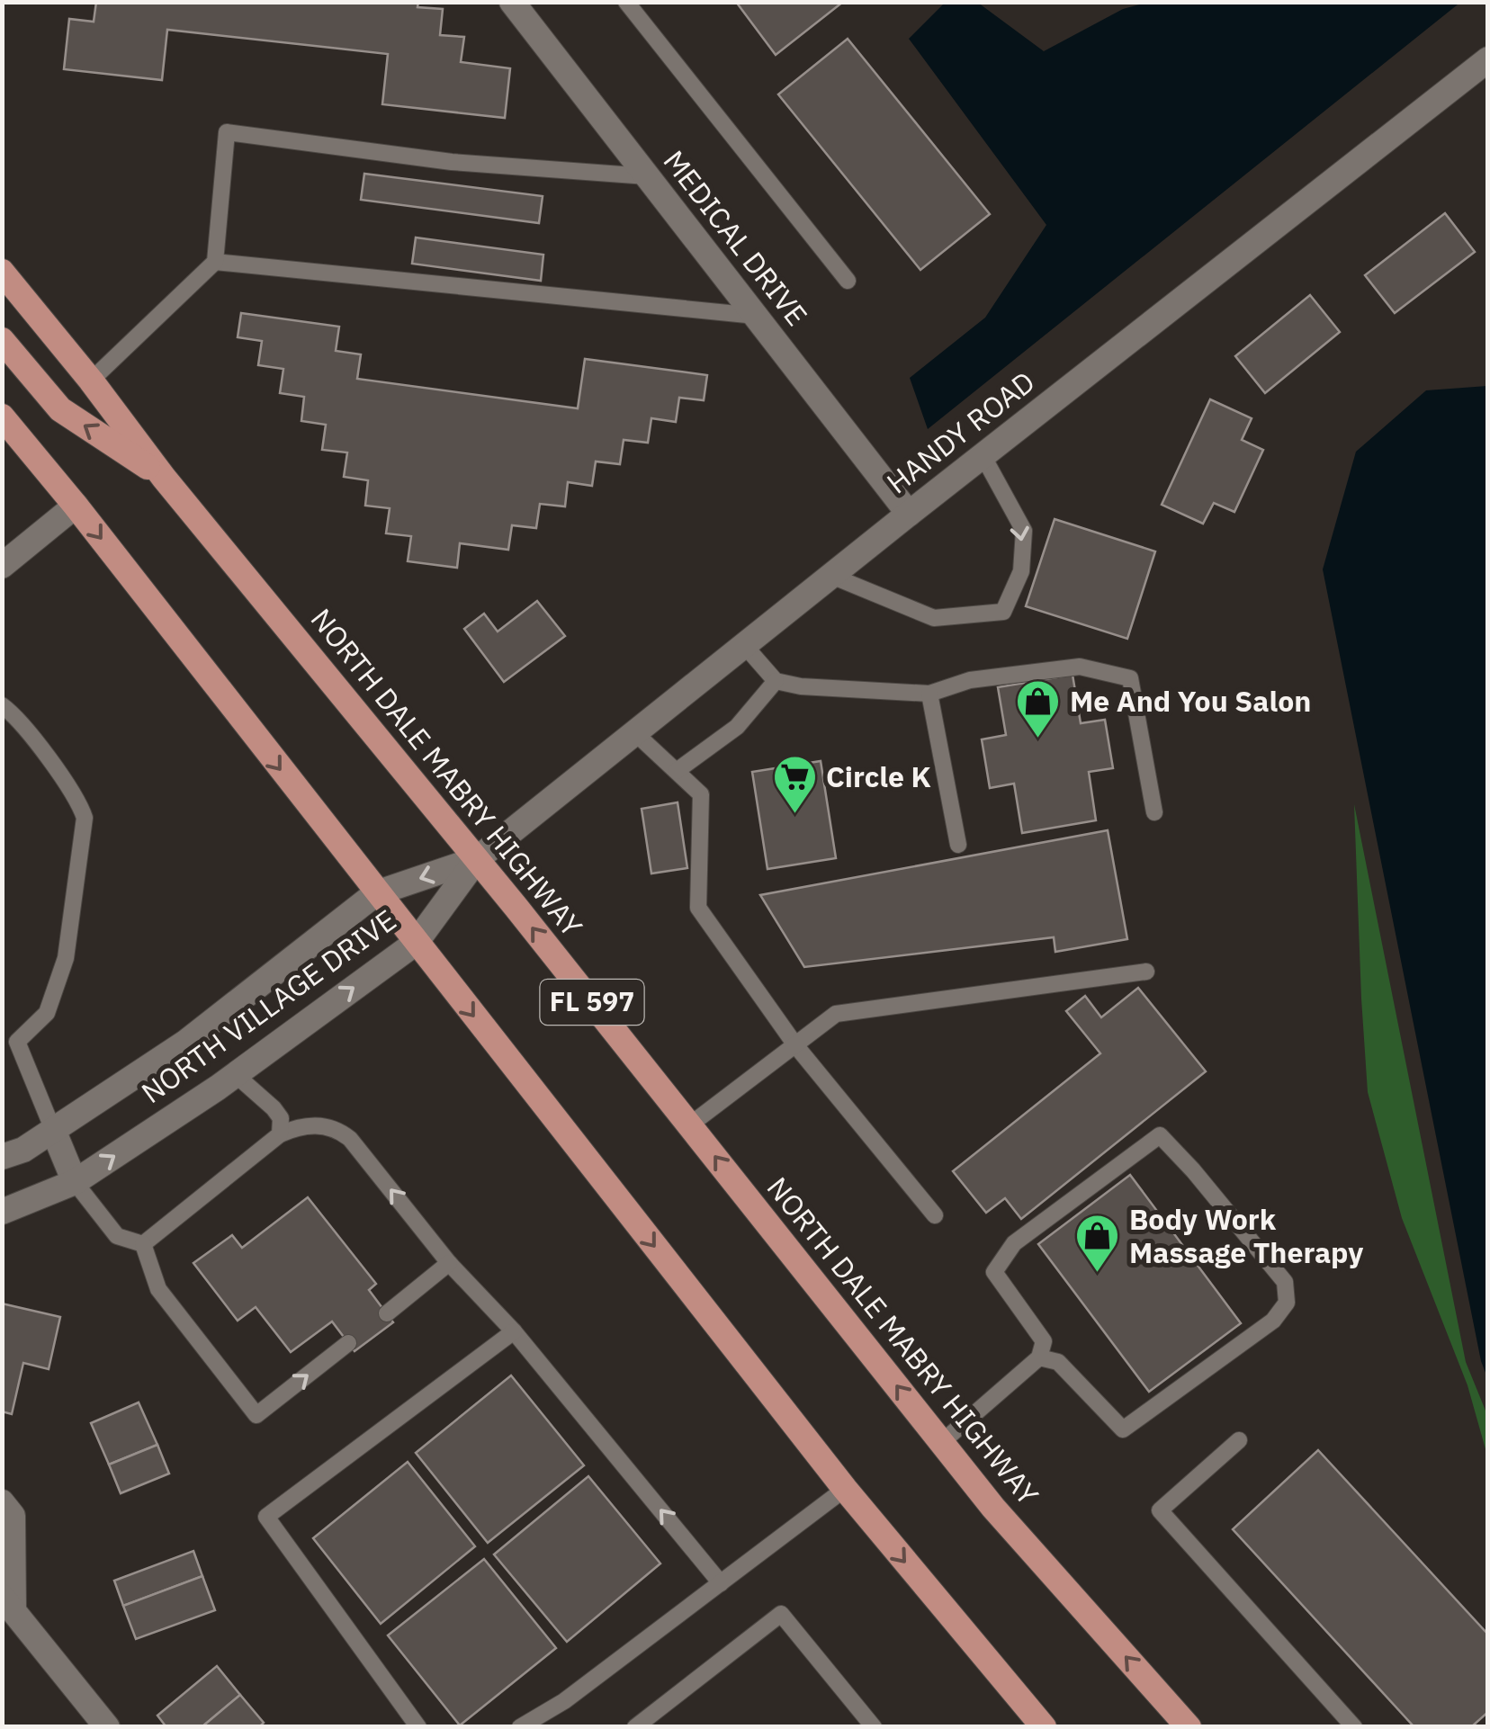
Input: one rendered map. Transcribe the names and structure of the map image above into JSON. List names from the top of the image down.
{
  "streets": {
    "main road": ["NORTH DALE MABRY HIGHWAY", "FL 597"],
    "street": ["MEDICAL DRIVE", "HANDY ROAD", "NORTH VILLAGE DRIVE"]
  },
  "crossings": [
    ["MEDICAL DRIVE", "HANDY ROAD"],
    ["HANDY ROAD", "NORTH DALE MABRY HIGHWAY"],
    ["HANDY ROAD", "NORTH VILLAGE DRIVE"],
    ["NORTH DALE MABRY HIGHWAY", "NORTH VILLAGE DRIVE"]
  ],
  "places": {
    "shop": ["Me And You Salon", "Body Work Massage Therapy"],
    "supermarket": ["Circle K"]
  }
}
